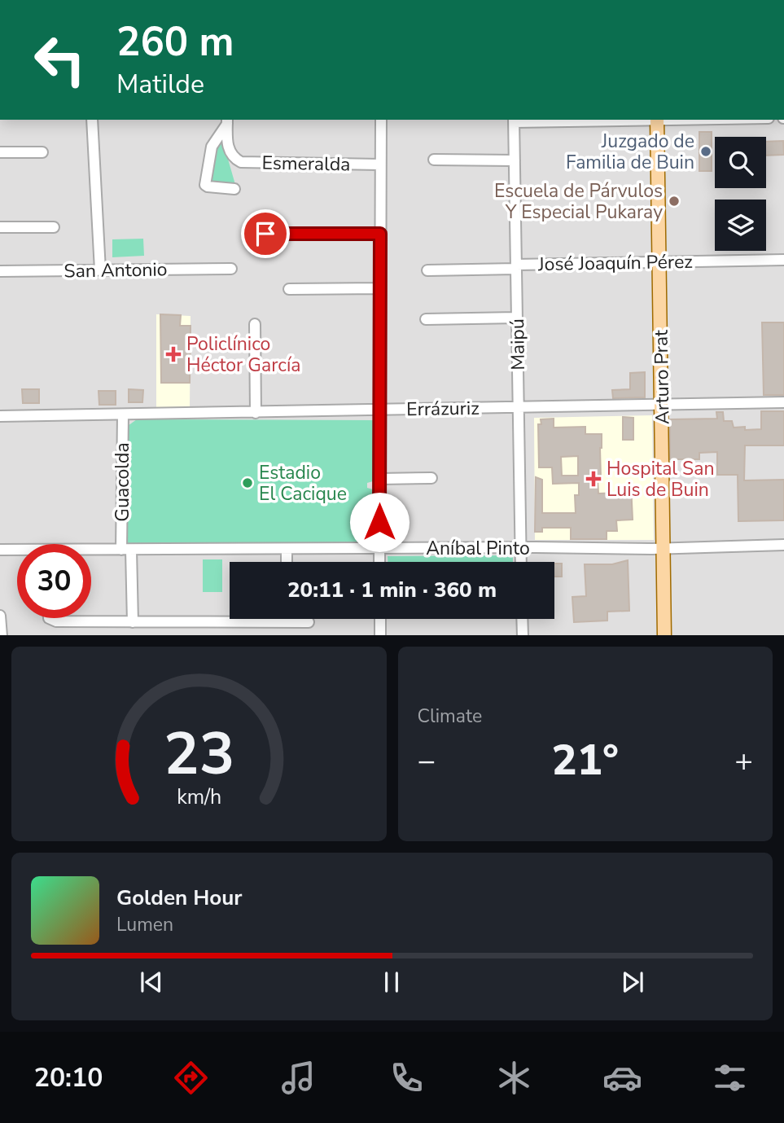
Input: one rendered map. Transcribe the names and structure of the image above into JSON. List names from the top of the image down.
{
  "streets": {
    "main road": ["Arturo Prat"],
    "street": [
      "Esmeralda",
      "José Joaquín Pérez",
      "San Antonio",
      "Maipú",
      "Errázuriz",
      "Guacolda",
      "Aníbal Pinto"
    ]
  },
  "crossings": [
    ["José Joaquín Pérez", "Maipú"],
    ["José Joaquín Pérez", "Arturo Prat"],
    ["Maipú", "Errázuriz"],
    ["Maipú", "Aníbal Pinto"],
    ["Arturo Prat", "Errázuriz"],
    ["Arturo Prat", "Aníbal Pinto"],
    ["Errázuriz", "Guacolda"],
    ["Guacolda", "Aníbal Pinto"]
  ],
  "places": {
    "other": ["Juzgado de Familia de Buin", "Escuela de Párvulos Y Especial Pukaray", "Estadio El Cacique"],
    "health": ["Policlínico Héctor García", "Hospital San Luis de Buin"]
  },
  "page": {
    "turn": ["260 m", "Matilde"],
    "limit": "30",
    "trip": "20:11 · 1 min · 360 m",
    "tile": "Climate",
    "heat": ["−", "21°", "+"],
    "song": ["Golden Hour", "Lumen"],
    "tabs": "20:10",
    "gauge": ["23", "km/h"]
  }
}
